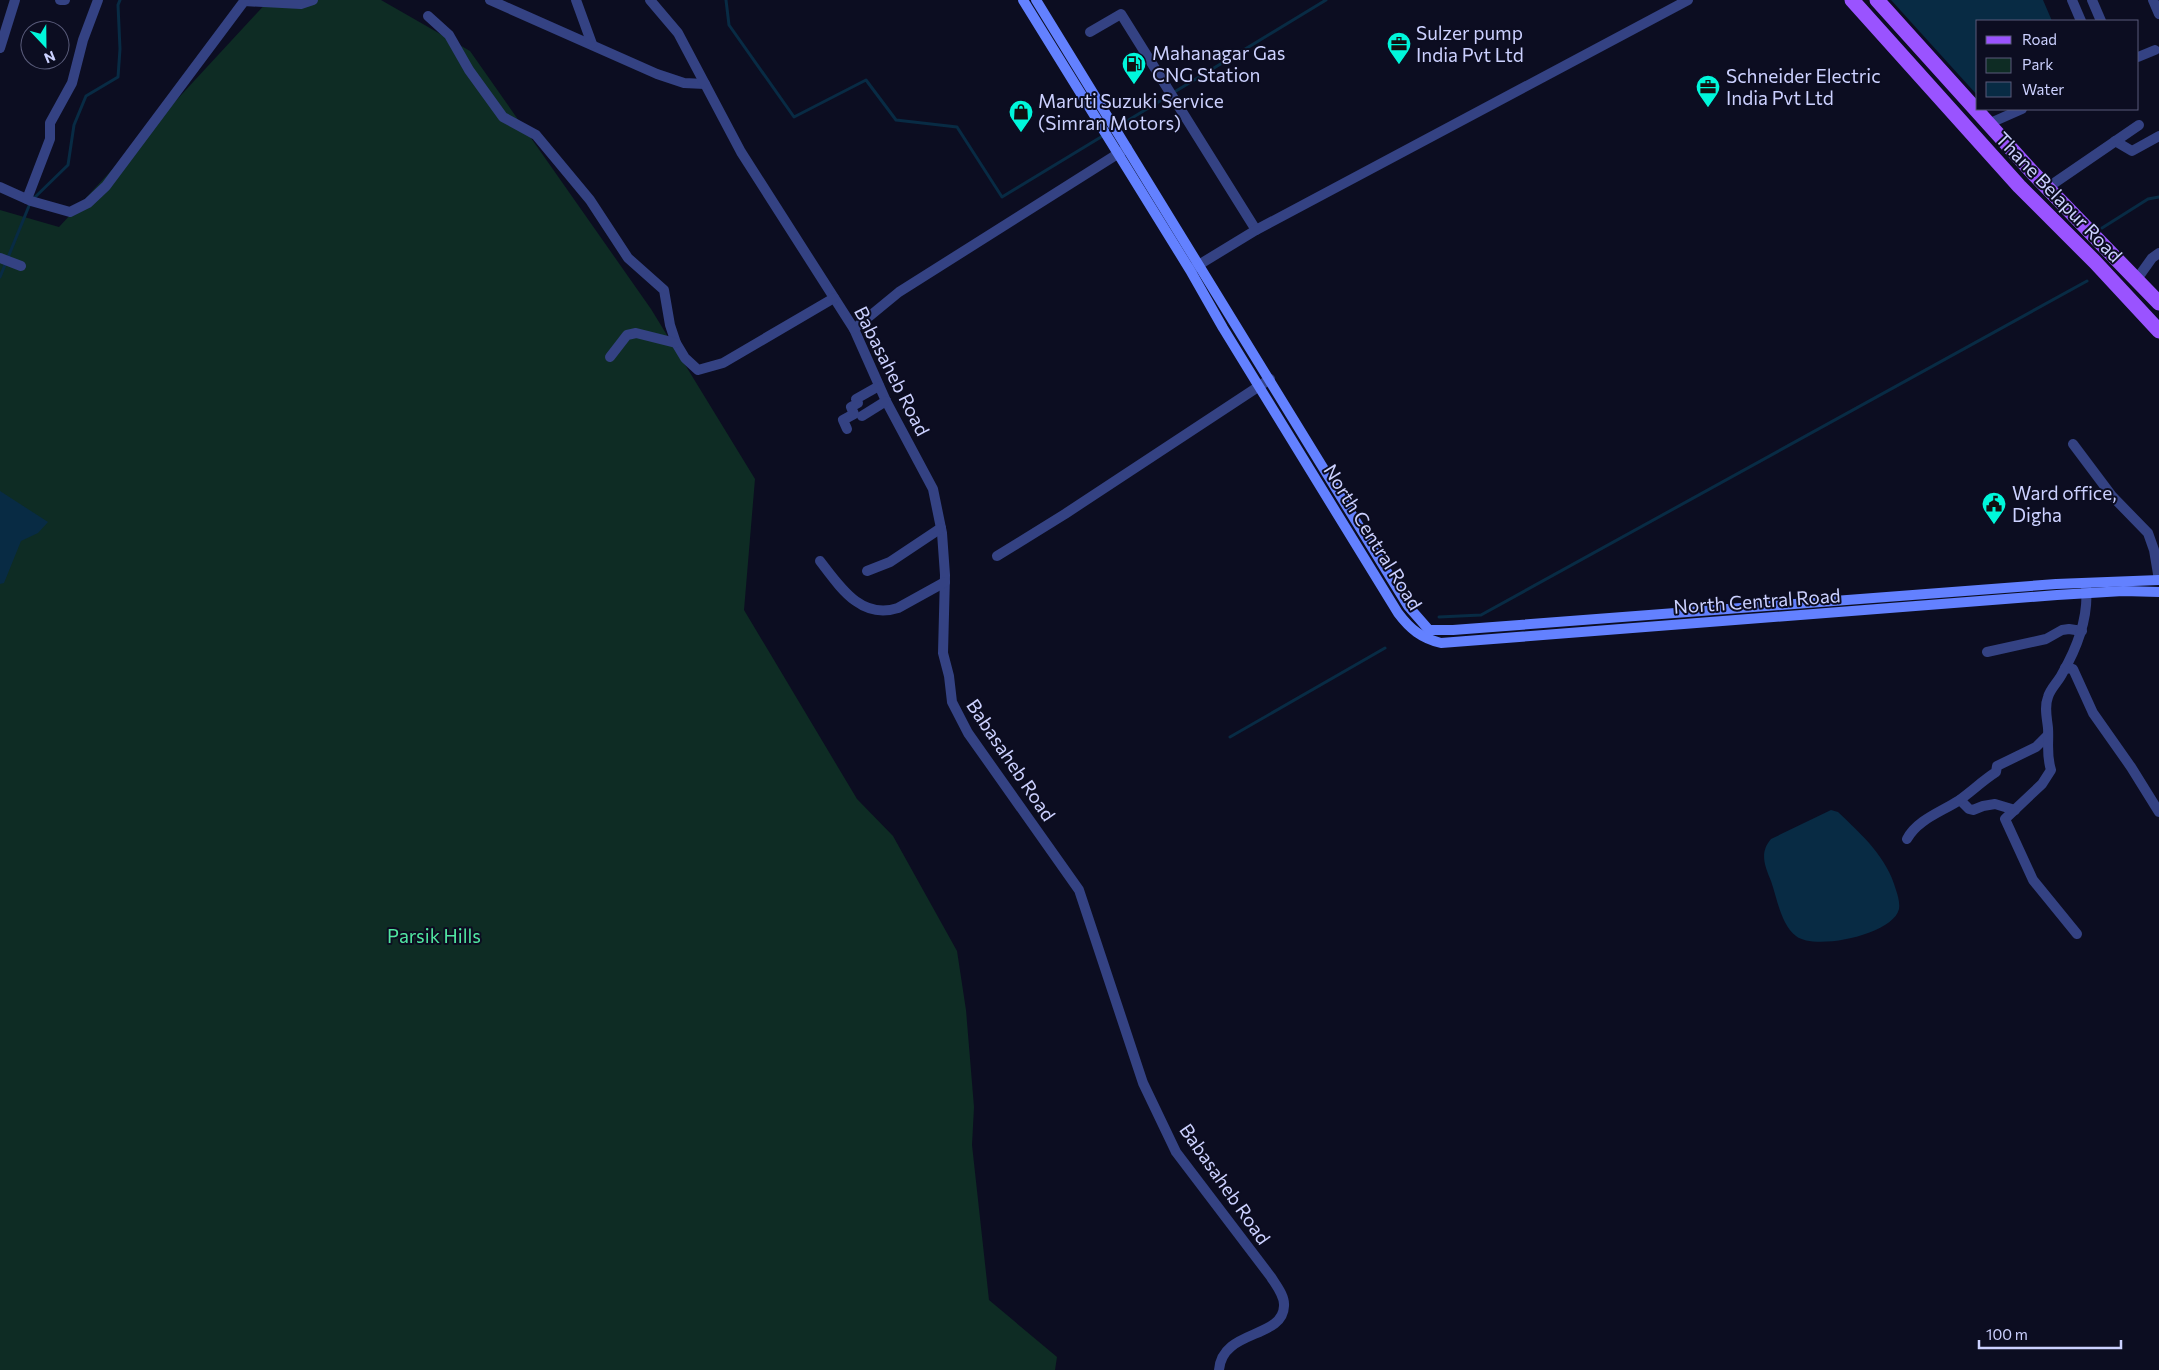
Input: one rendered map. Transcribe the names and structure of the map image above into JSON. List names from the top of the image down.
{
  "streets": {
    "main road": ["Thane Belapur Road", "North Central Road"],
    "street": ["Babasaheb Road"]
  },
  "parks": ["Parsik Hills"],
  "places": {
    "office": ["Sulzer pump India Pvt Ltd", "Schneider Electric India Pvt Ltd"],
    "fuel station": ["Mahanagar Gas CNG Station"],
    "shop": ["Maruti Suzuki Service (Simran Motors)"],
    "public building": ["Ward office, Digha"]
  },
  "legend": ["Road", "Park", "Water"],
  "scale_bar": "100 m",
  "north": "bottom"
}
